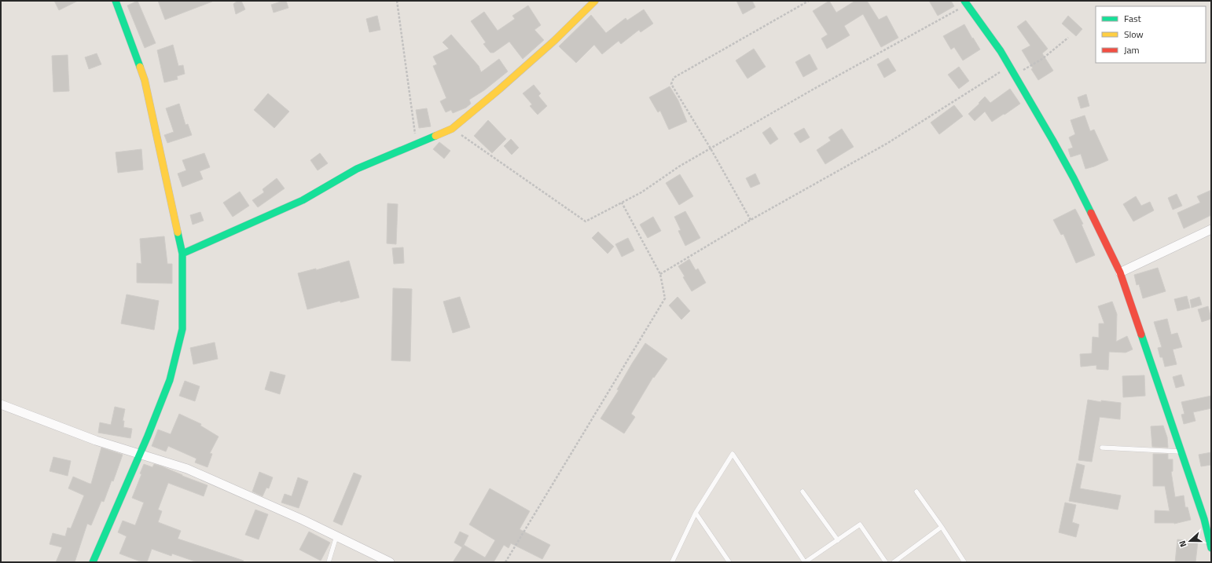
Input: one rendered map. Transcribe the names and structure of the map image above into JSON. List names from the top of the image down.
{
  "legend": ["Fast", "Slow", "Jam"],
  "north": "left"
}
